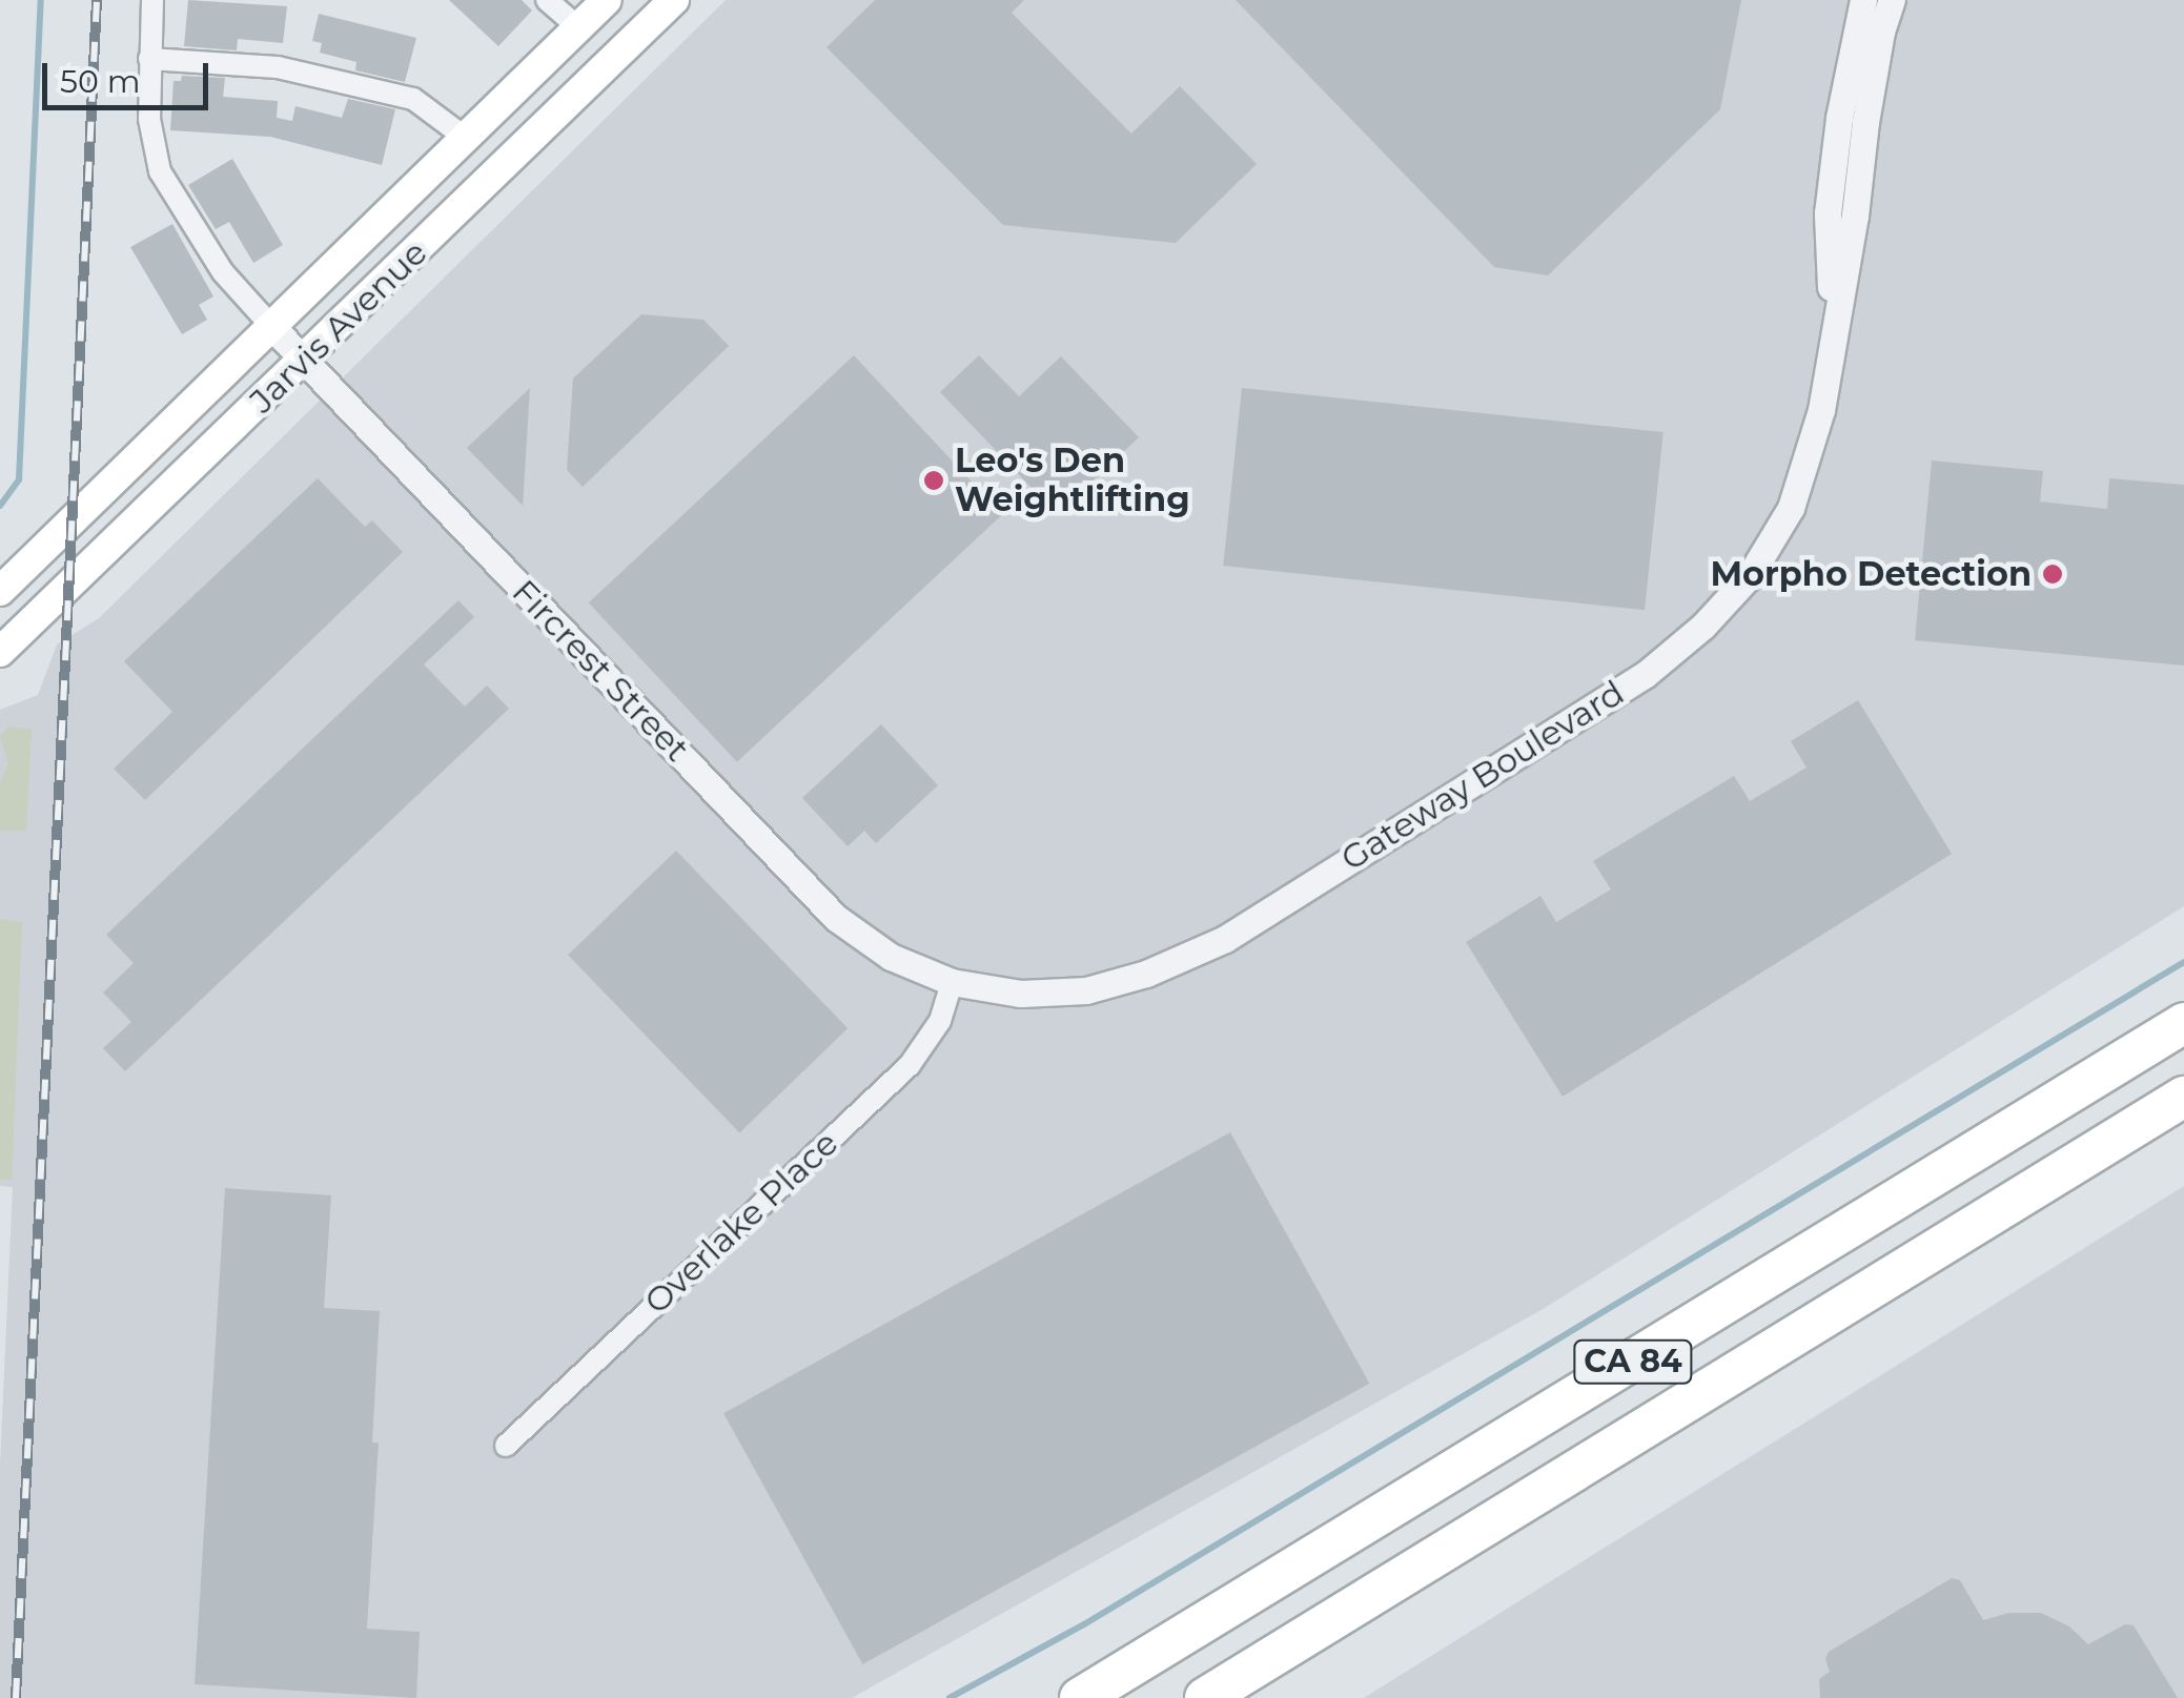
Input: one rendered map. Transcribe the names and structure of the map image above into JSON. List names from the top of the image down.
{
  "streets": {
    "highway": ["CA 84"],
    "main road": ["Jarvis Avenue"],
    "street": ["Fircrest Street", "Gateway Boulevard", "Overlake Place"]
  },
  "crossings": [
    ["Jarvis Avenue", "Fircrest Street"],
    ["Fircrest Street", "Gateway Boulevard"],
    ["Fircrest Street", "Overlake Place"],
    ["Gateway Boulevard", "Overlake Place"]
  ],
  "places": ["Leo's Den Weightlifting", "Morpho Detection"],
  "scale_bar": "50 m"
}
